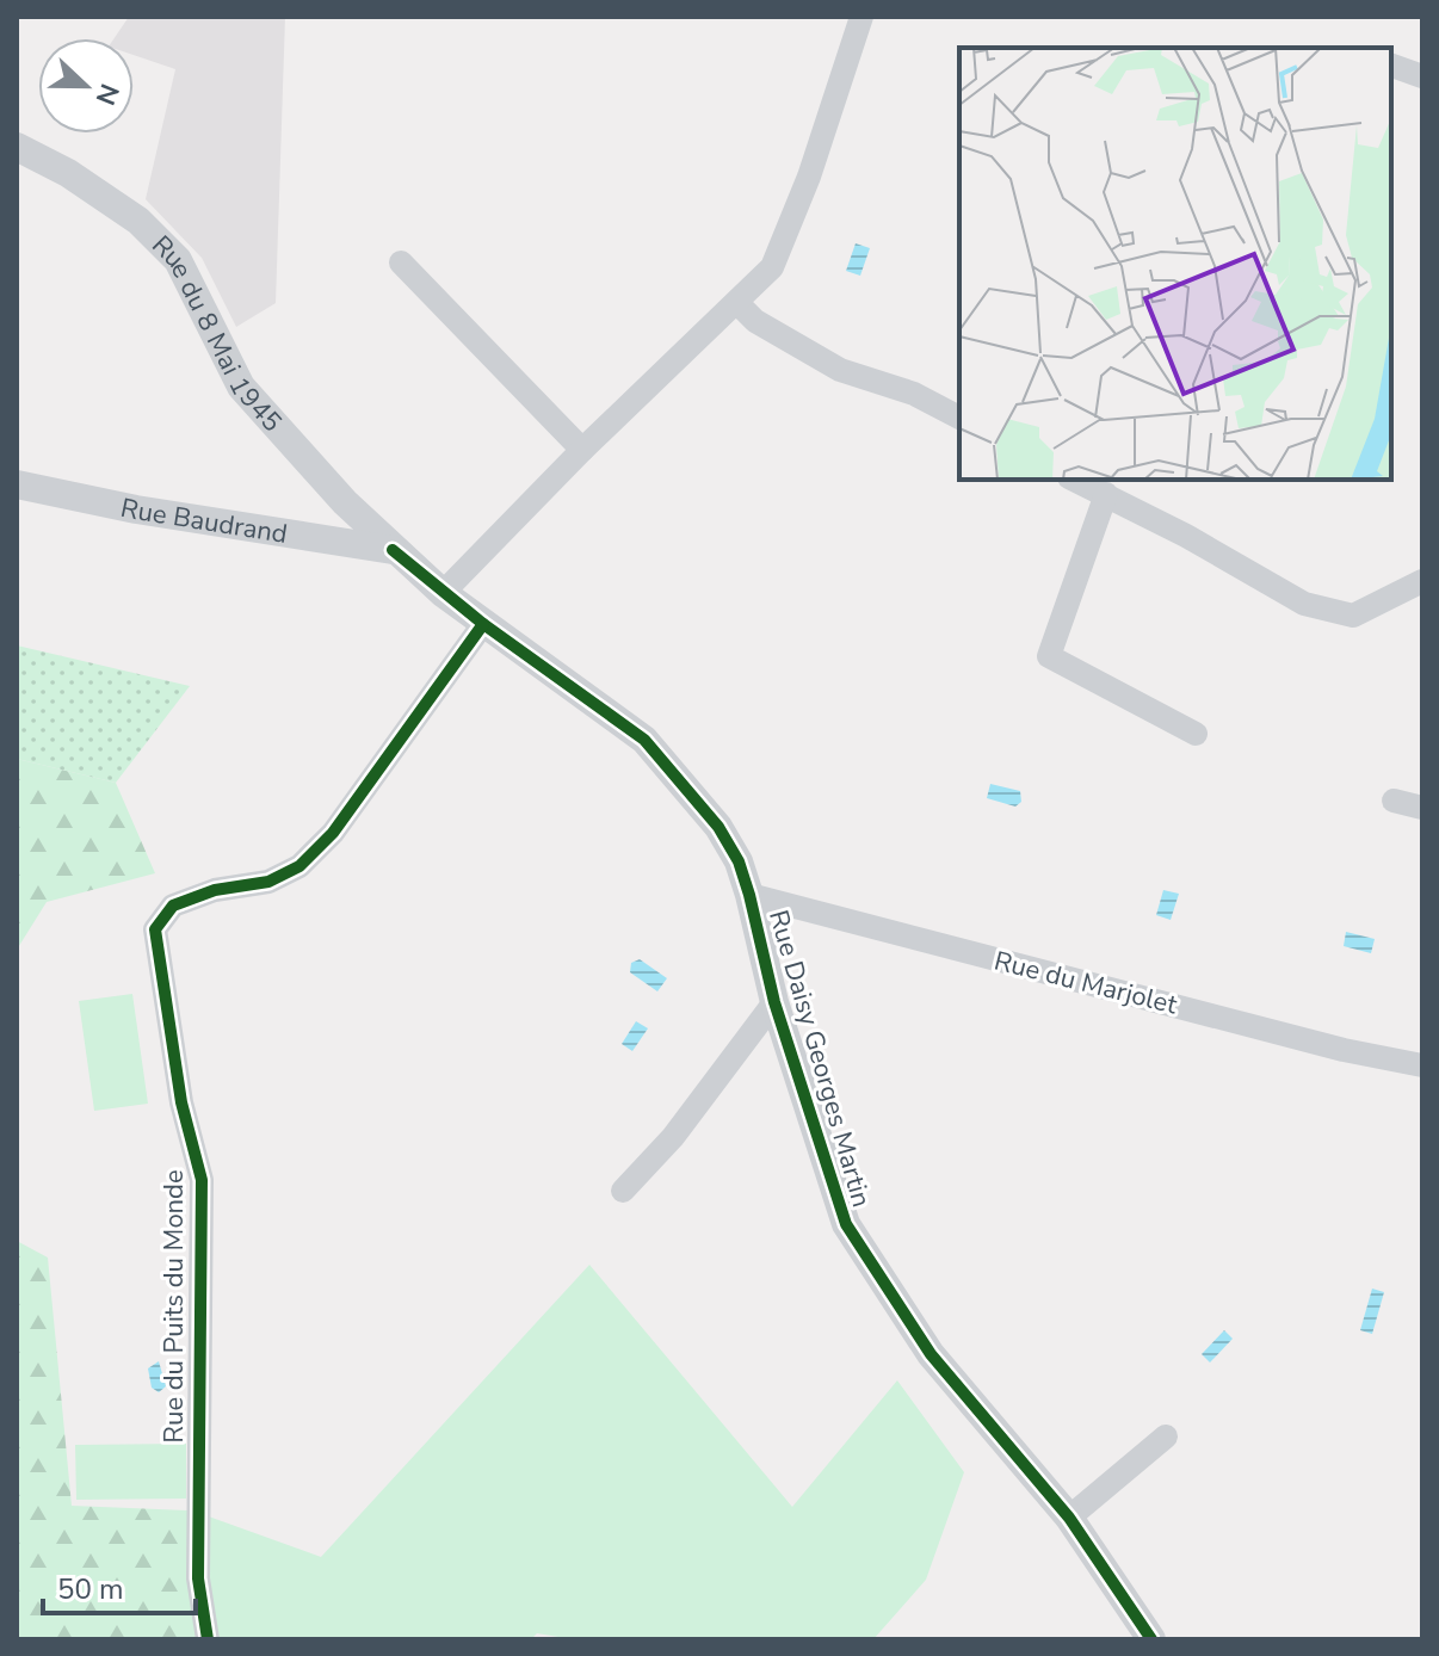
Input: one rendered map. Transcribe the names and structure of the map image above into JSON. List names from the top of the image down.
{
  "streets": {
    "street": [
      "Rue du 8 Mai 1945",
      "Rue Baudrand",
      "Rue du Marjolet",
      "Rue Daisy Georges Martin",
      "Rue du Puits du Monde"
    ]
  },
  "crossings": [
    ["Rue du 8 Mai 1945", "Rue Baudrand"],
    ["Rue du 8 Mai 1945", "Rue Daisy Georges Martin"],
    ["Rue Baudrand", "Rue Daisy Georges Martin"],
    ["Rue du Marjolet", "Rue Daisy Georges Martin"],
    ["Rue Daisy Georges Martin", "Rue du Puits du Monde"]
  ],
  "scale_bar": "50 m",
  "north": "right"
}
